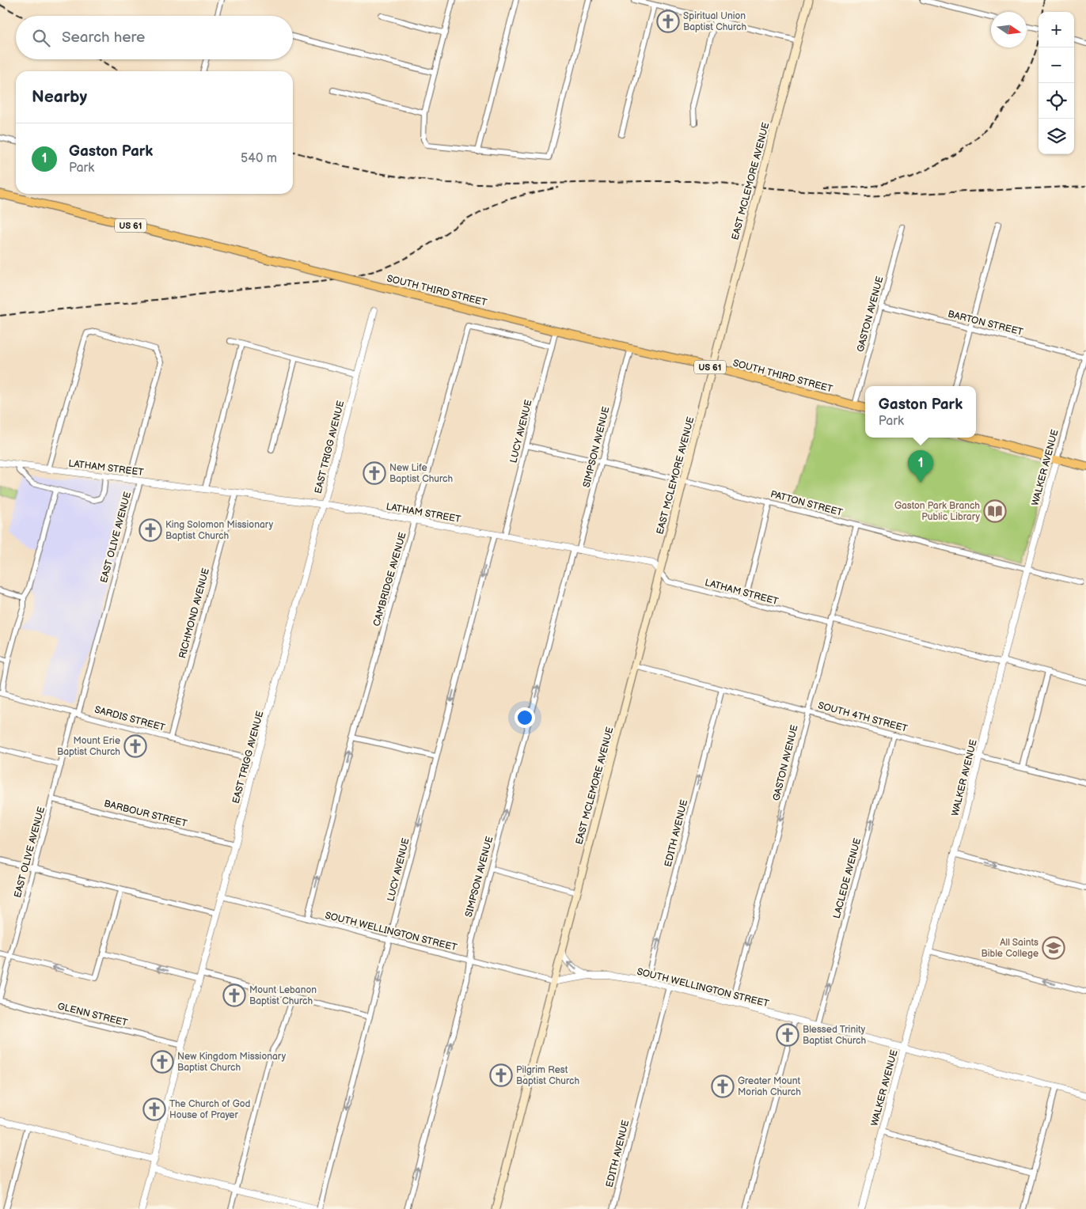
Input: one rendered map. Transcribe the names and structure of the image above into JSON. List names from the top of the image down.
{
  "streets": {
    "main road": ["EAST MCLEMORE AVENUE", "US 61", "SOUTH THIRD STREET"],
    "street": [
      "GASTON AVENUE",
      "BARTON STREET",
      "LUCY AVENUE",
      "EAST TRIGG AVENUE",
      "SIMPSON AVENUE",
      "LATHAM STREET",
      "WALKER AVENUE",
      "PATTON STREET",
      "EAST OLIVE AVENUE",
      "CAMBRIDGE AVENUE",
      "RICHMOND AVENUE",
      "SOUTH 4TH STREET",
      "SARDIS STREET",
      "BARBOUR STREET",
      "EDITH AVENUE",
      "LACLEDE AVENUE",
      "SOUTH WELLINGTON STREET",
      "GLENN STREET"
    ]
  },
  "crossings": [
    ["EAST MCLEMORE AVENUE", "SOUTH THIRD STREET"],
    ["EAST MCLEMORE AVENUE", "LATHAM STREET"],
    ["EAST MCLEMORE AVENUE", "PATTON STREET"],
    ["EAST MCLEMORE AVENUE", "SOUTH 4TH STREET"],
    ["EAST MCLEMORE AVENUE", "SOUTH WELLINGTON STREET"],
    ["SOUTH THIRD STREET", "GASTON AVENUE"],
    ["SOUTH THIRD STREET", "LUCY AVENUE"],
    ["SOUTH THIRD STREET", "SIMPSON AVENUE"],
    ["GASTON AVENUE", "BARTON STREET"],
    ["GASTON AVENUE", "LATHAM STREET"],
    ["GASTON AVENUE", "PATTON STREET"],
    ["GASTON AVENUE", "SOUTH 4TH STREET"],
    ["GASTON AVENUE", "SOUTH WELLINGTON STREET"],
    ["BARTON STREET", "WALKER AVENUE"],
    ["LUCY AVENUE", "LATHAM STREET"],
    ["LUCY AVENUE", "PATTON STREET"],
    ["LUCY AVENUE", "CAMBRIDGE AVENUE"],
    ["LUCY AVENUE", "SOUTH WELLINGTON STREET"],
    ["EAST TRIGG AVENUE", "LATHAM STREET"],
    ["EAST TRIGG AVENUE", "SARDIS STREET"],
    ["EAST TRIGG AVENUE", "BARBOUR STREET"],
    ["EAST TRIGG AVENUE", "SOUTH WELLINGTON STREET"],
    ["EAST TRIGG AVENUE", "GLENN STREET"],
    ["SIMPSON AVENUE", "LATHAM STREET"],
    ["SIMPSON AVENUE", "PATTON STREET"],
    ["SIMPSON AVENUE", "SOUTH WELLINGTON STREET"],
    ["LATHAM STREET", "WALKER AVENUE"],
    ["LATHAM STREET", "EAST OLIVE AVENUE"],
    ["LATHAM STREET", "CAMBRIDGE AVENUE"],
    ["LATHAM STREET", "RICHMOND AVENUE"],
    ["WALKER AVENUE", "PATTON STREET"],
    ["WALKER AVENUE", "SOUTH 4TH STREET"],
    ["WALKER AVENUE", "SOUTH WELLINGTON STREET"],
    ["EAST OLIVE AVENUE", "SARDIS STREET"],
    ["EAST OLIVE AVENUE", "BARBOUR STREET"],
    ["CAMBRIDGE AVENUE", "SOUTH WELLINGTON STREET"],
    ["RICHMOND AVENUE", "SARDIS STREET"],
    ["SOUTH 4TH STREET", "EDITH AVENUE"],
    ["SOUTH 4TH STREET", "LACLEDE AVENUE"],
    ["EDITH AVENUE", "SOUTH WELLINGTON STREET"],
    ["LACLEDE AVENUE", "SOUTH WELLINGTON STREET"]
  ],
  "one_way": [
    "GASTON AVENUE",
    "LUCY AVENUE",
    "SIMPSON AVENUE",
    "EDITH AVENUE",
    "LACLEDE AVENUE"
  ],
  "places": {
    "church": [
      "Spiritual Union Baptist Church",
      "New Life Baptist Church",
      "King Solomon Missionary Baptist Church",
      "Mount Erie Baptist Church",
      "Mount Lebanon Baptist Church",
      "Blessed Trinity Baptist Church",
      "New Kingdom Missionary Baptist Church",
      "Pilgrim Rest Baptist Church",
      "Greater Mount Moriah Church",
      "The Church of God House of Prayer"
    ],
    "library": ["Gaston Park Branch Public Library"],
    "school or university": ["All Saints Bible College"]
  },
  "north": "right",
  "page": {
    "map_buttons": ["+", "−"],
    "search": "Search here",
    "heading": "Nearby",
    "list": [
      {
        "mark": "1",
        "name": "Gaston Park",
        "note": "Park",
        "value": "540 m"
      }
    ],
    "popup": ["Gaston Park", "Park"],
    "pins": "1"
  }
}
